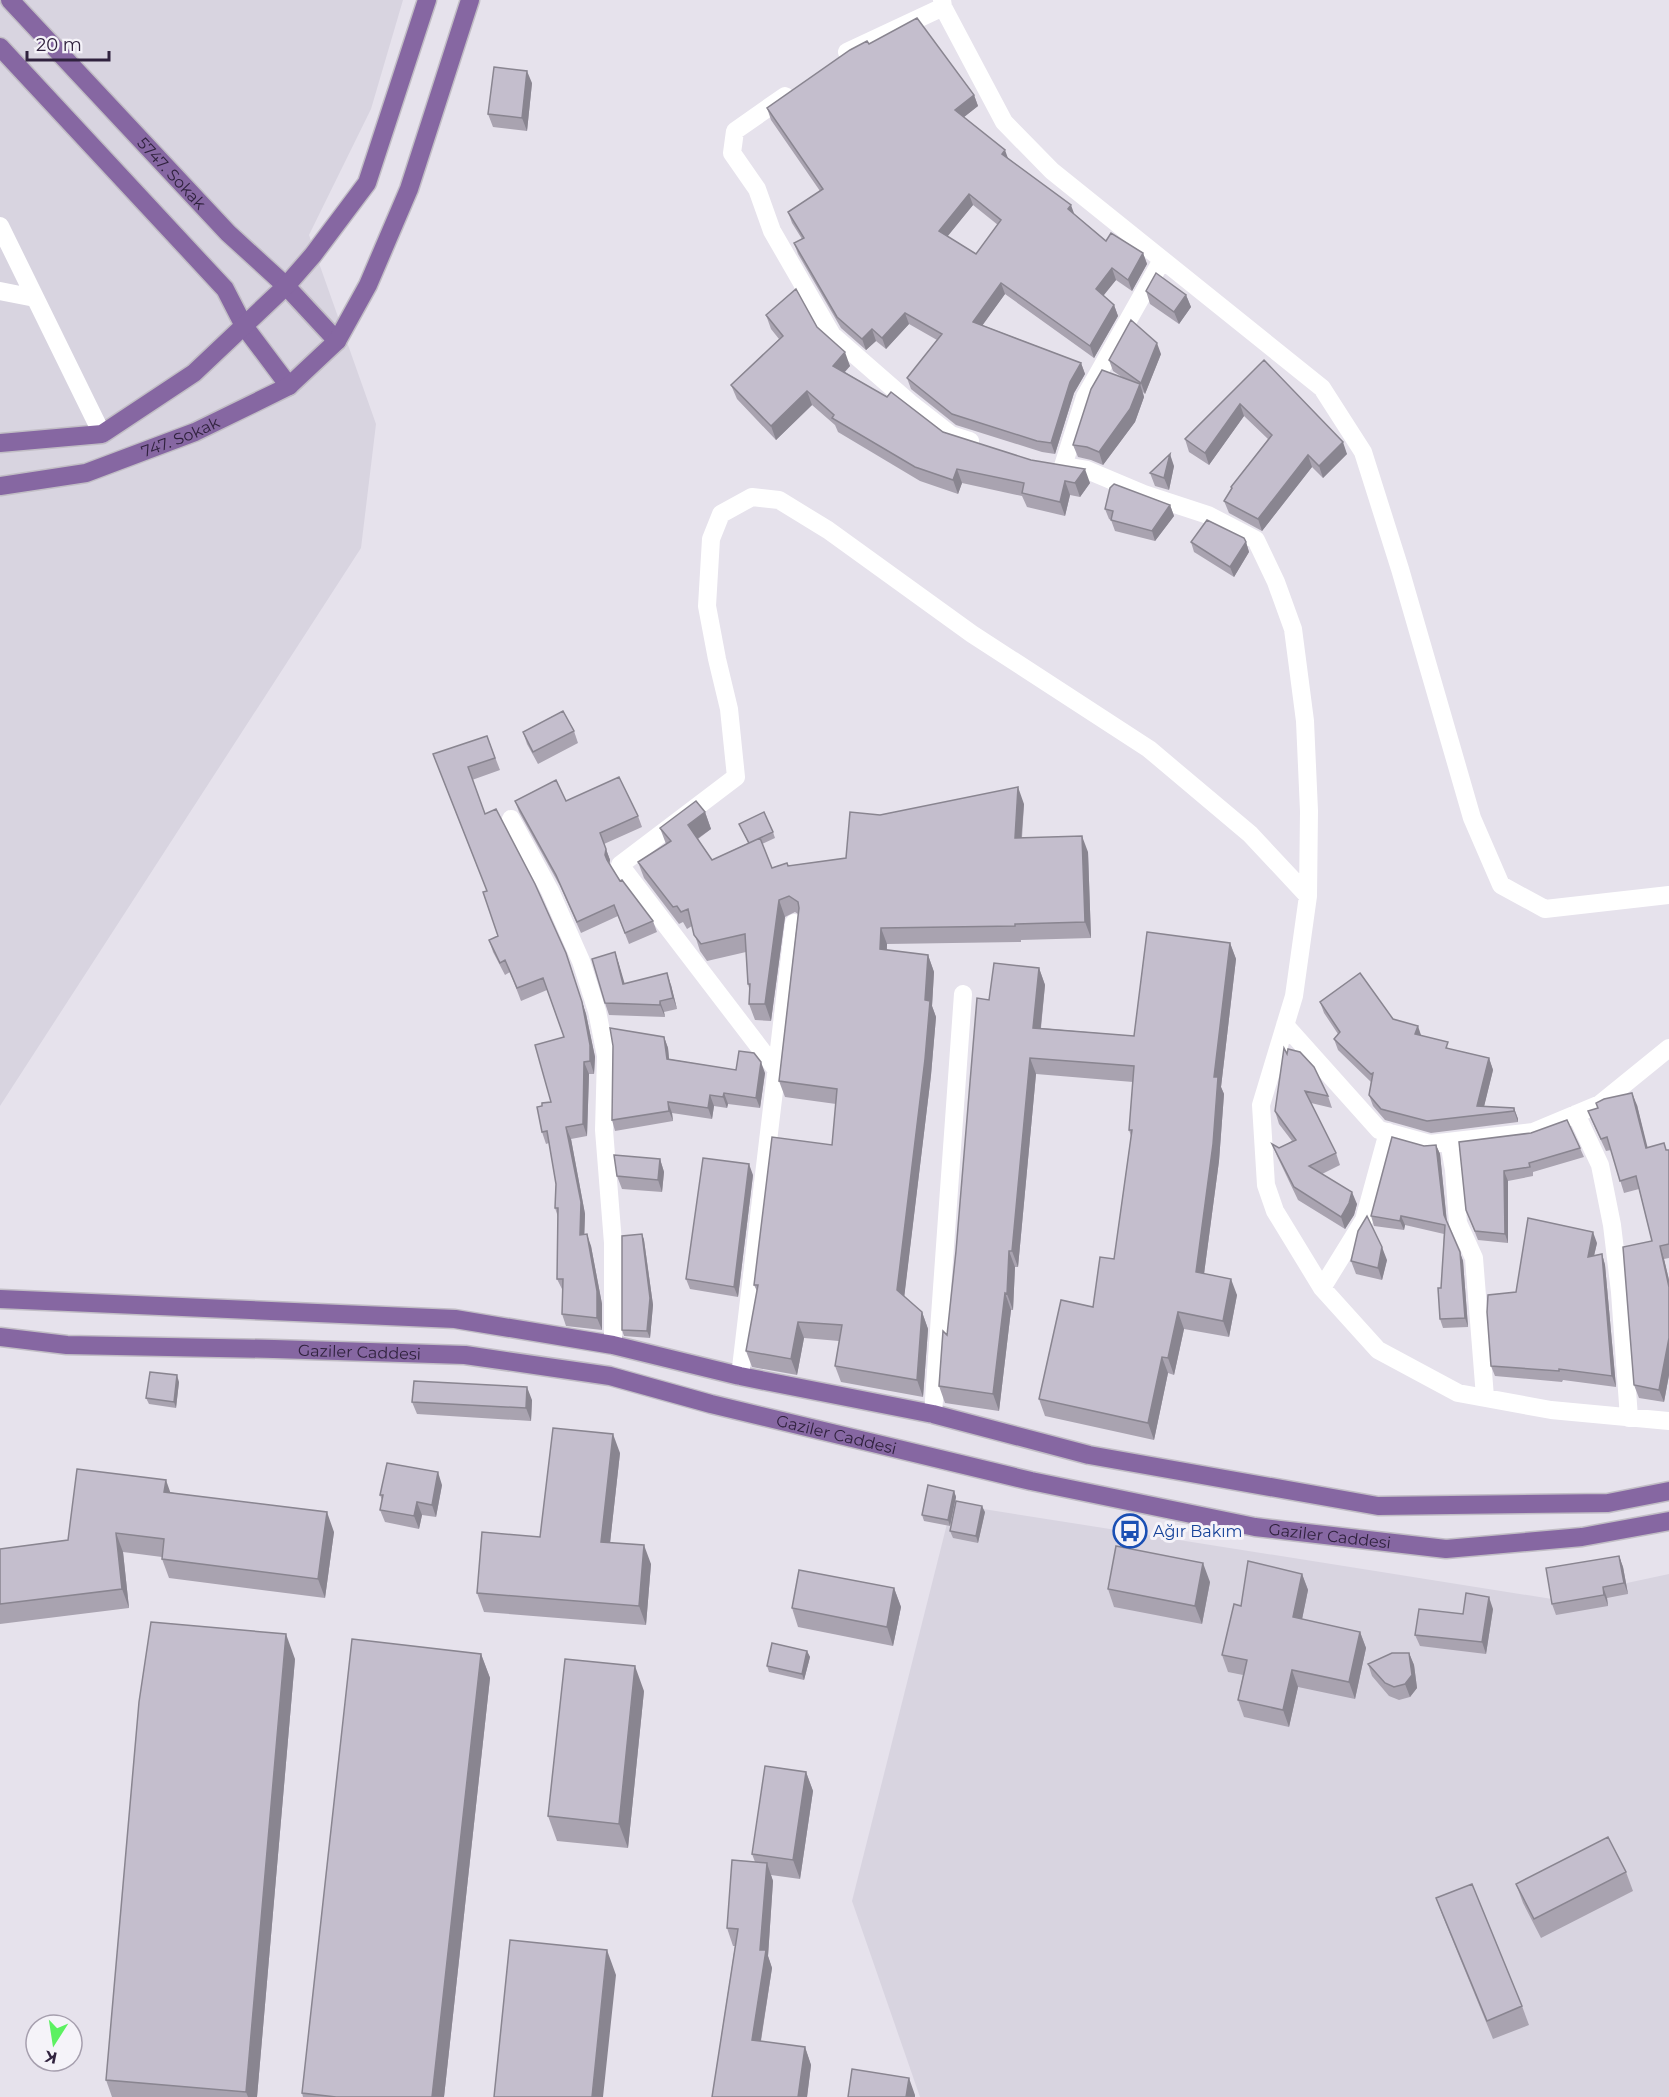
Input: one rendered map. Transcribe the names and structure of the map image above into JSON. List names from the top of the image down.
{
  "streets": {
    "main road": ["5747. Sokak", "747. Sokak", "Gaziler Caddesi"]
  },
  "crossings": [
    ["5747. Sokak", "747. Sokak"]
  ],
  "places": {
    "bus stop": ["Ağır Bakım"]
  },
  "scale_bar": "20 m",
  "north": "bottom"
}
